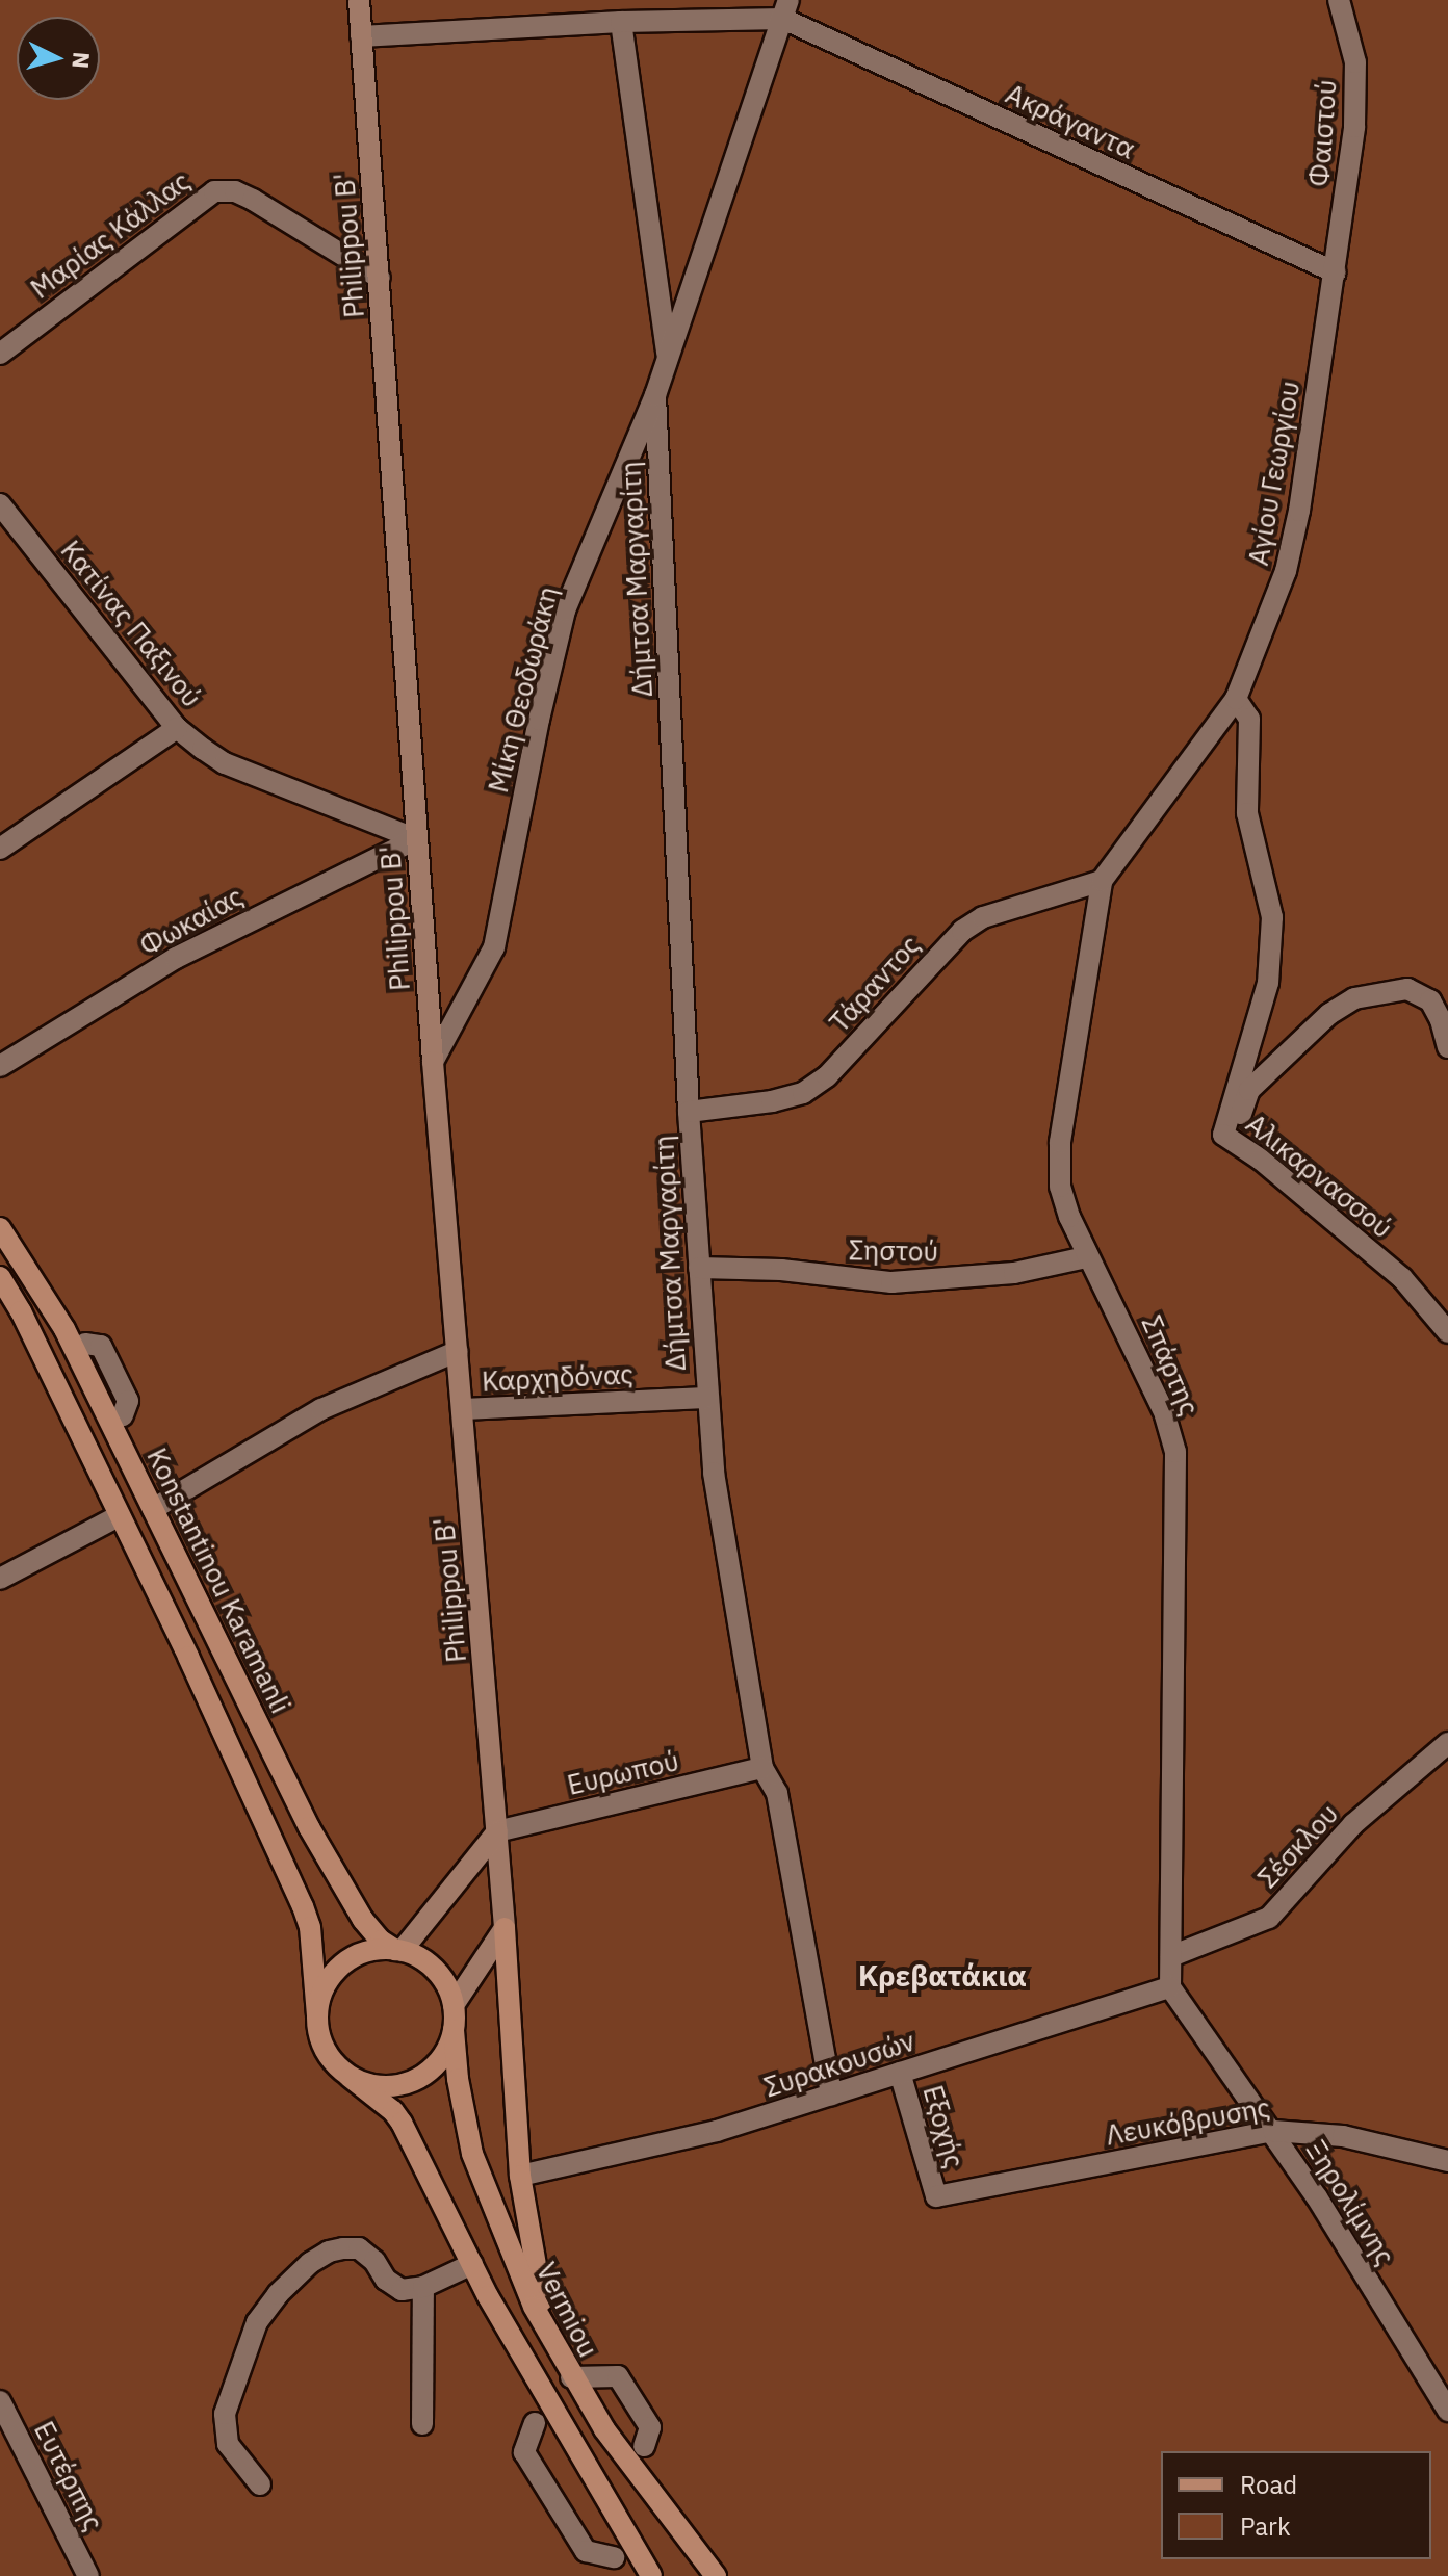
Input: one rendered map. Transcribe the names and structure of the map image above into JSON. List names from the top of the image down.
{
  "streets": {
    "main road": ["Philippou B'", "Konstantinou Karamanli", "Vermiou"],
    "street": [
      "Ακράγαντα",
      "Φαιστού",
      "Μαρίας Κάλλας",
      "Αγίου Γεωργίου",
      "Δήμτσα Μαργαρίτη",
      "Κατίνας Παξινού",
      "Μίκη Θεοδωράκη",
      "Φωκαίας",
      "Τάραντος",
      "Αλικαρνασσού",
      "Σηστού",
      "Σπάρτης",
      "Καρχηδόνας",
      "Ευρωπού",
      "Σέσκλου",
      "Συρακουσών",
      "Λευκόβρυσης",
      "Εξοχής",
      "Ξηρολίμνης",
      "Ευτέρπης"
    ]
  },
  "crossings": [
    ["Ακράγαντα", "Φαιστού"],
    ["Ακράγαντα", "Αγίου Γεωργίου"],
    ["Ακράγαντα", "Μίκη Θεοδωράκη"],
    ["Φαιστού", "Αγίου Γεωργίου"],
    ["Μαρίας Κάλλας", "Philippou B'"],
    ["Philippou B'", "Κατίνας Παξινού"],
    ["Philippou B'", "Μίκη Θεοδωράκη"],
    ["Philippou B'", "Φωκαίας"],
    ["Philippou B'", "Καρχηδόνας"],
    ["Philippou B'", "Ευρωπού"],
    ["Αγίου Γεωργίου", "Τάραντος"],
    ["Αγίου Γεωργίου", "Αλικαρνασσού"],
    ["Αγίου Γεωργίου", "Σπάρτης"],
    ["Δήμτσα Μαργαρίτη", "Μίκη Θεοδωράκη"],
    ["Δήμτσα Μαργαρίτη", "Τάραντος"],
    ["Δήμτσα Μαργαρίτη", "Σηστού"],
    ["Δήμτσα Μαργαρίτη", "Καρχηδόνας"],
    ["Δήμτσα Μαργαρίτη", "Ευρωπού"],
    ["Δήμτσα Μαργαρίτη", "Συρακουσών"],
    ["Κατίνας Παξινού", "Φωκαίας"],
    ["Τάραντος", "Σπάρτης"],
    ["Σηστού", "Σπάρτης"],
    ["Σπάρτης", "Σέσκλου"],
    ["Σπάρτης", "Συρακουσών"],
    ["Σπάρτης", "Ξηρολίμνης"],
    ["Konstantinou Karamanli", "Vermiou"],
    ["Συρακουσών", "Εξοχής"],
    ["Συρακουσών", "Ξηρολίμνης"],
    ["Λευκόβρυσης", "Εξοχής"],
    ["Λευκόβρυσης", "Ξηρολίμνης"]
  ],
  "districts": ["Κρεβατάκια"],
  "legend": ["Road", "Park"],
  "north": "right"
}
